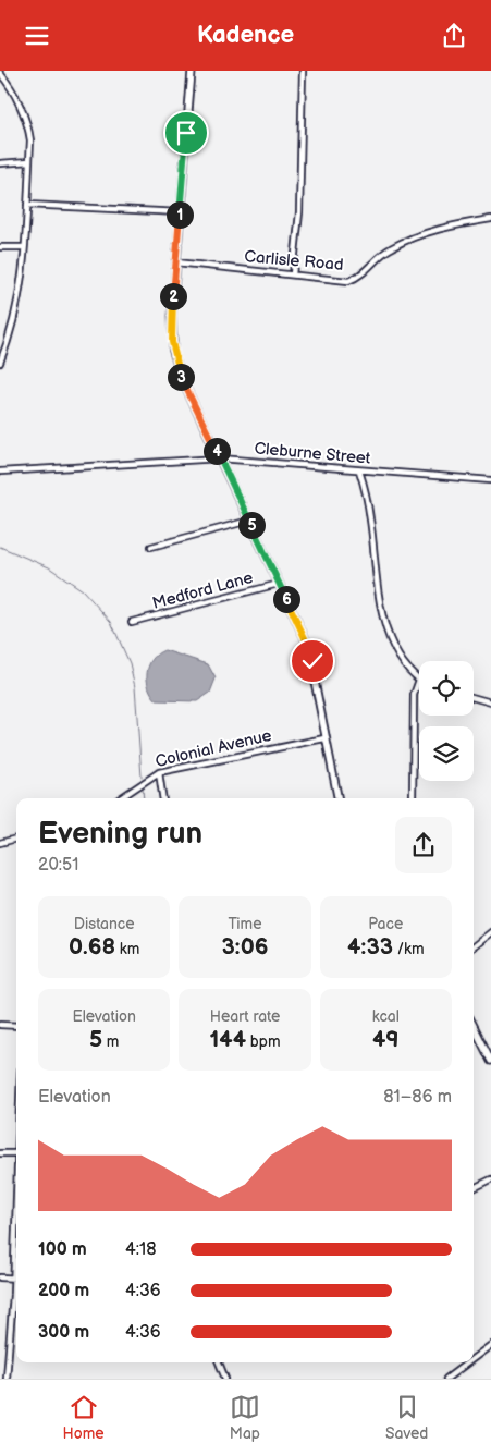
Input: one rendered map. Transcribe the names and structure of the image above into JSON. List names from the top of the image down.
{
  "streets": {
    "street": [
      "Carlisle Road",
      "Cleburne Street",
      "Medford Lane",
      "Colonial Avenue"
    ]
  },
  "page": {
    "header": "Kadence",
    "pins": [
      "1",
      "2",
      "3",
      "4",
      "5",
      "6"
    ],
    "heading": ["Evening run", "20:51"],
    "stats": [
      ["Distance", "0.68 km"],
      ["Time", "3:06"],
      ["Pace", "4:33 /km"],
      ["Elevation", "5 m"],
      ["Heart rate", "144 bpm"],
      ["kcal", "49"]
    ],
    "chart": ["Elevation", "81–86 m"],
    "list": [
      {
        "name": "100 m",
        "note": "4:18"
      },
      {
        "name": "200 m",
        "note": "4:36"
      },
      {
        "name": "300 m",
        "note": "4:36"
      }
    ],
    "tabs": ["Home", "Map", "Saved"]
  }
}
